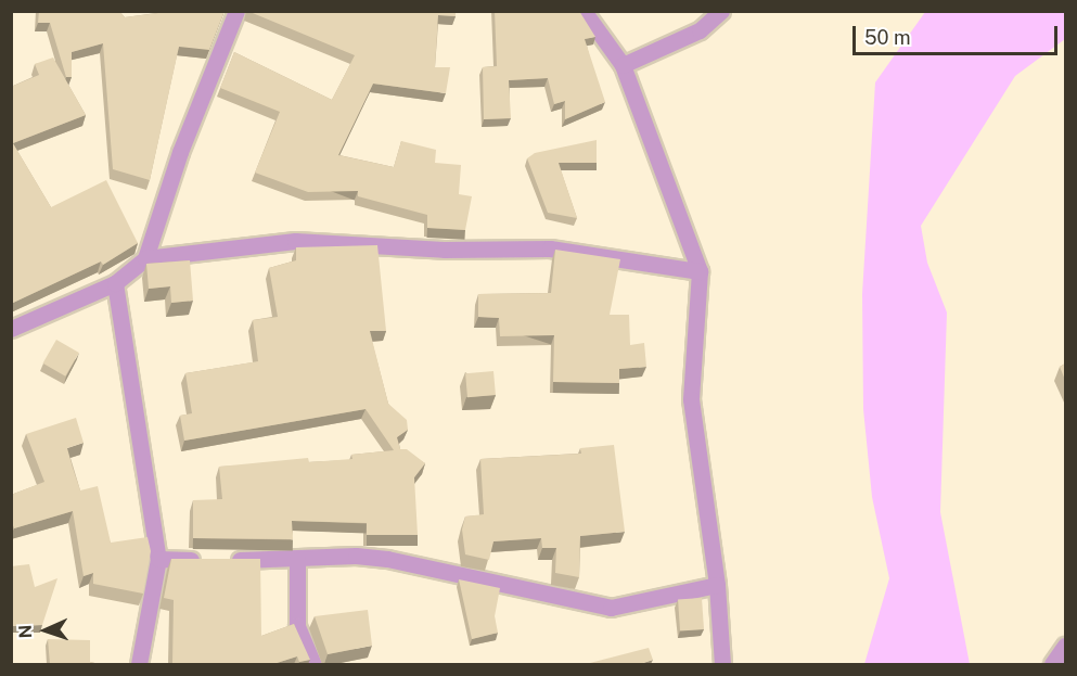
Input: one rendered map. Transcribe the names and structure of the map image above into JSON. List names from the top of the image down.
{
  "scale_bar": "50 m",
  "north": "left"
}
